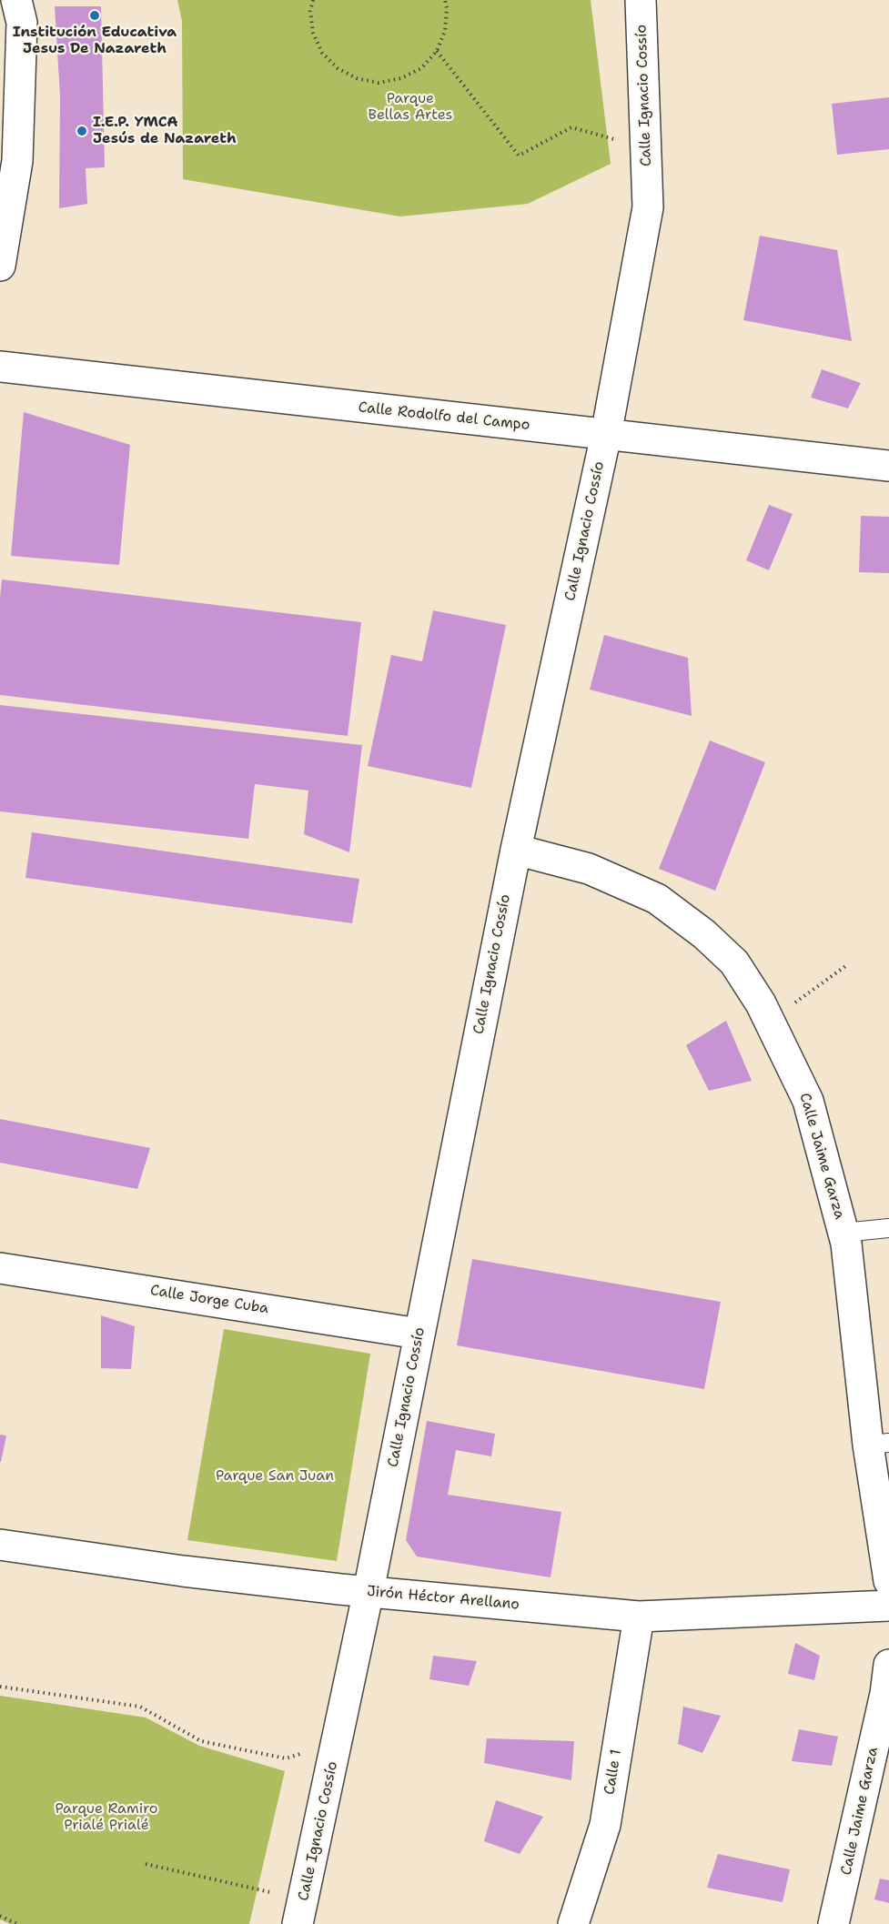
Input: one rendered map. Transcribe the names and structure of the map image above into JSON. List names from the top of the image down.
{
  "streets": {
    "street": [
      "Calle Ignacio Cossío",
      "Calle Rodolfo del Campo",
      "Calle Jaime Garza",
      "Calle Jorge Cuba",
      "Jirón Héctor Arellano",
      "Calle 1"
    ]
  },
  "crossings": [
    ["Calle Ignacio Cossío", "Calle Rodolfo del Campo"],
    ["Calle Ignacio Cossío", "Calle Jaime Garza"],
    ["Calle Ignacio Cossío", "Calle Jorge Cuba"],
    ["Calle Ignacio Cossío", "Jirón Héctor Arellano"],
    ["Jirón Héctor Arellano", "Calle 1"]
  ],
  "parks": ["Parque Bellas Artes", "Parque San Juan", "Parque Ramiro Prialé Prialé"],
  "places": ["Institución Educativa Jesus De Nazareth", "I.E.P. YMCA Jesús de Nazareth"]
}
